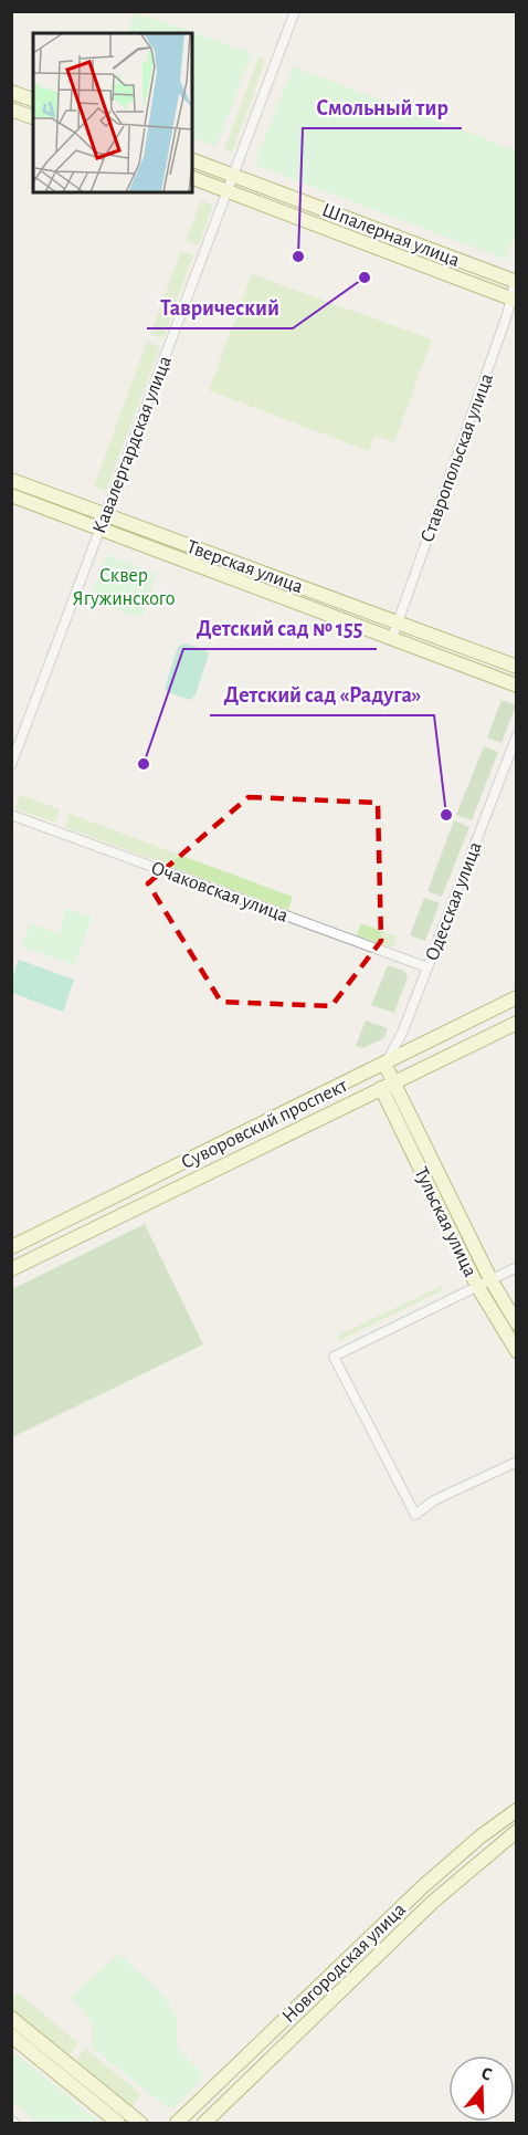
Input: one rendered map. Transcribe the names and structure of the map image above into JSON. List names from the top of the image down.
{
  "streets": {
    "street": [
      "Шпалерная улица",
      "Кавалергардская улица",
      "Ставропольская улица",
      "Тверская улица",
      "Очаковская улица",
      "Одесская улица",
      "Суворовский проспект",
      "Тульская улица",
      "Новгородская улица"
    ]
  },
  "crossings": [
    ["Шпалерная улица", "Кавалергардская улица"],
    ["Шпалерная улица", "Ставропольская улица"],
    ["Кавалергардская улица", "Тверская улица"],
    ["Ставропольская улица", "Тверская улица"],
    ["Очаковская улица", "Одесская улица"],
    ["Одесская улица", "Суворовский проспект"],
    ["Одесская улица", "Тульская улица"],
    ["Суворовский проспект", "Тульская улица"]
  ],
  "parks": ["Сквер Ягужинского"],
  "places": [
    "Смольный тир",
    "Таврический",
    "Детский сад № 155",
    "Детский сад «Радуга»"
  ],
  "north": "top"
}
